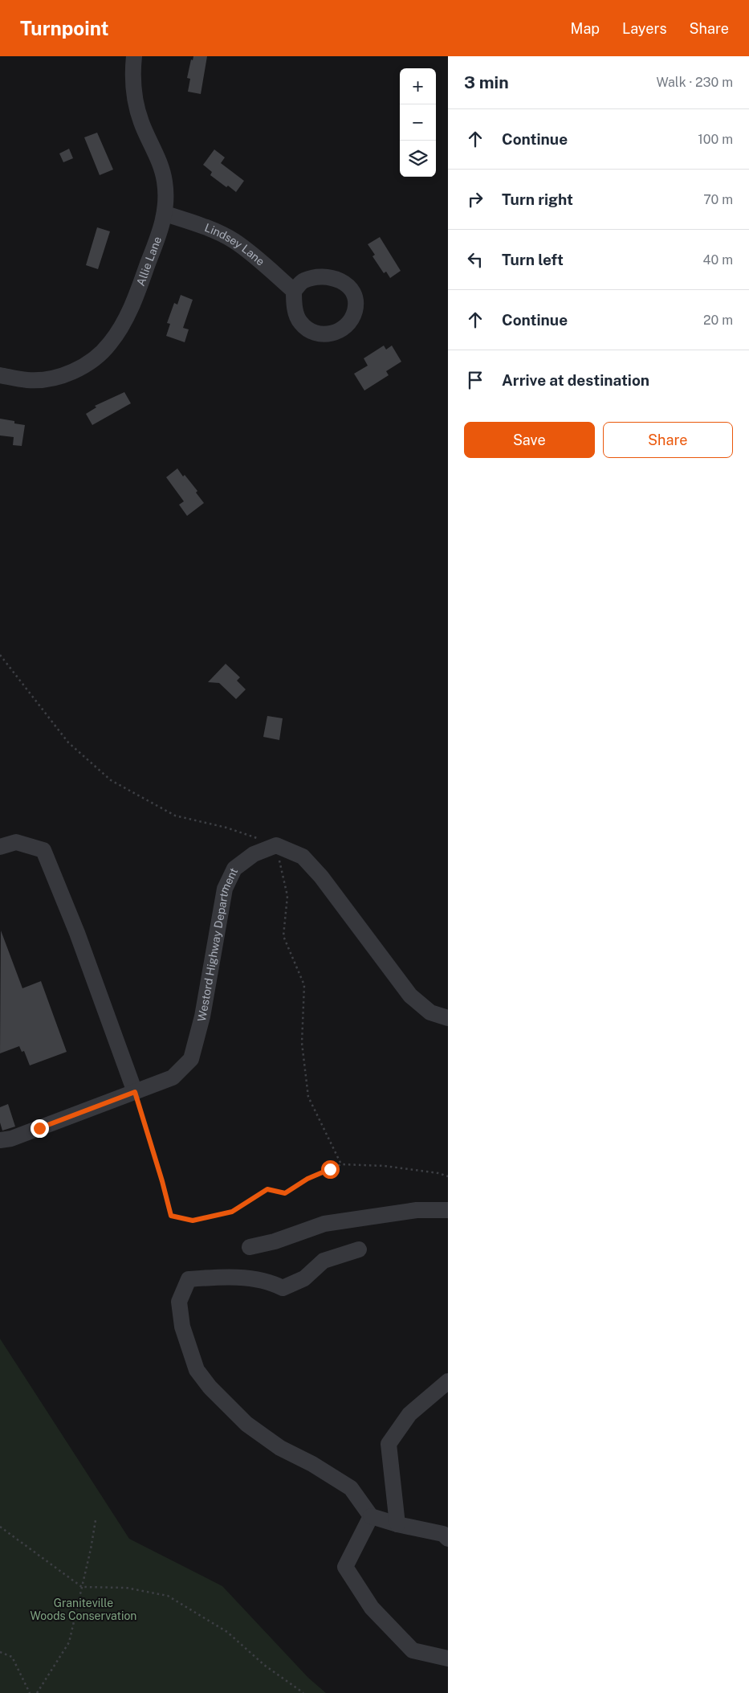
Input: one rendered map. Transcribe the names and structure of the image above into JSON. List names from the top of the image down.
{
  "streets": {
    "street": ["Lindsey Lane", "Allie Lane", "Westord Highway Department"]
  },
  "crossings": [
    ["Lindsey Lane", "Allie Lane"]
  ],
  "parks": ["Graniteville Woods Conservation"],
  "page": {
    "header": "Turnpoint",
    "nav": ["Map", "Layers", "Share"],
    "heading": ["3 min", "Walk · 230 m"],
    "map_buttons": ["+", "−"],
    "list": [
      ["Continue", "100 m"],
      ["Turn right", "70 m"],
      ["Turn left", "40 m"],
      ["Continue", "20 m"],
      "Arrive at destination"
    ],
    "buttons": ["Save", "Share"]
  }
}
